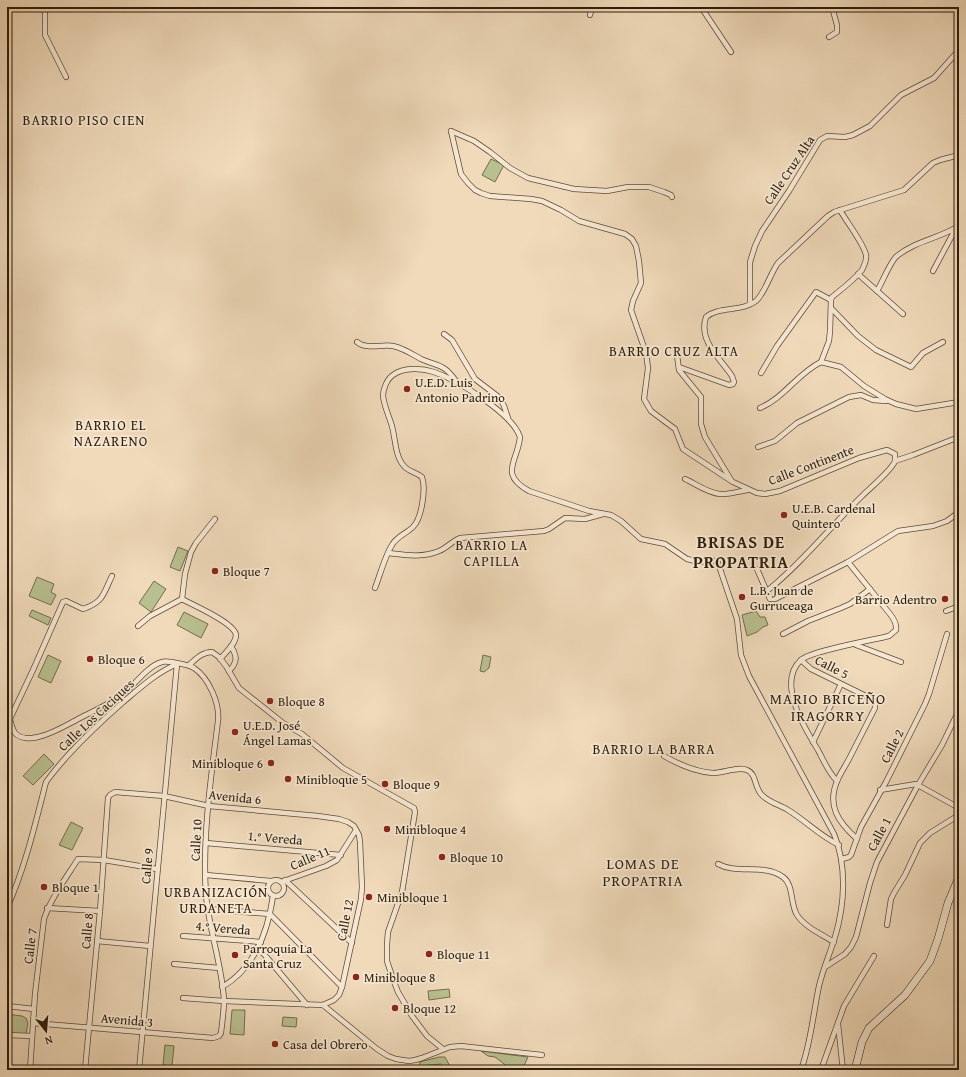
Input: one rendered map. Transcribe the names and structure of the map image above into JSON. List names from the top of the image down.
{
  "streets": {
    "street": [
      "Calle Cruz Alta",
      "Calle Continente",
      "Calle 5",
      "Calle Los Caciques",
      "Calle 2",
      "Avenida 6",
      "Calle 1",
      "1.° Vereda",
      "Calle 10",
      "Calle 11",
      "Calle 9",
      "Calle 12",
      "4.° Vereda",
      "Calle 8",
      "Calle 7",
      "Avenida 3"
    ]
  },
  "crossings": [
    ["Calle Los Caciques", "Calle 9"],
    ["Avenida 6", "Calle 10"],
    ["Avenida 6", "Calle 11"],
    ["Avenida 6", "Calle 9"],
    ["Avenida 6", "Calle 12"],
    ["Avenida 6", "Calle 8"],
    ["1.° Vereda", "Calle 10"],
    ["1.° Vereda", "Calle 11"],
    ["Calle 10", "Calle 11"],
    ["Calle 10", "4.° Vereda"],
    ["Calle 10", "Avenida 3"],
    ["Calle 11", "Calle 12"],
    ["Calle 9", "Avenida 3"],
    ["Calle 8", "Calle 7"],
    ["Calle 8", "Avenida 3"],
    ["Calle 7", "Avenida 3"]
  ],
  "districts": [
    "BARRIO PISO CIEN",
    "BARRIO CRUZ ALTA",
    "BARRIO EL NAZARENO",
    "BRISAS DE PROPATRIA",
    "BARRIO LA CAPILLA",
    "MARIO BRICEÑO IRAGORRY",
    "BARRIO LA BARRA",
    "LOMAS DE PROPATRIA",
    "URBANIZACIÓN URDANETA"
  ],
  "places": [
    "U.E.D. Luis Antonio Padrino",
    "U.E.B. Cardenal Quintero",
    "Bloque 7",
    "L.B. Juan de Gurruceaga",
    "Barrio Adentro",
    "Bloque 6",
    "Bloque 8",
    "U.E.D. José Ángel Lamas",
    "Minibloque 6",
    "Minibloque 5",
    "Bloque 9",
    "Minibloque 4",
    "Bloque 10",
    "Bloque 1",
    "Minibloque 1",
    "Bloque 11",
    "Parroquia La Santa Cruz",
    "Minibloque 8",
    "Bloque 12",
    "Casa del Obrero"
  ],
  "north": "bottom"
}
